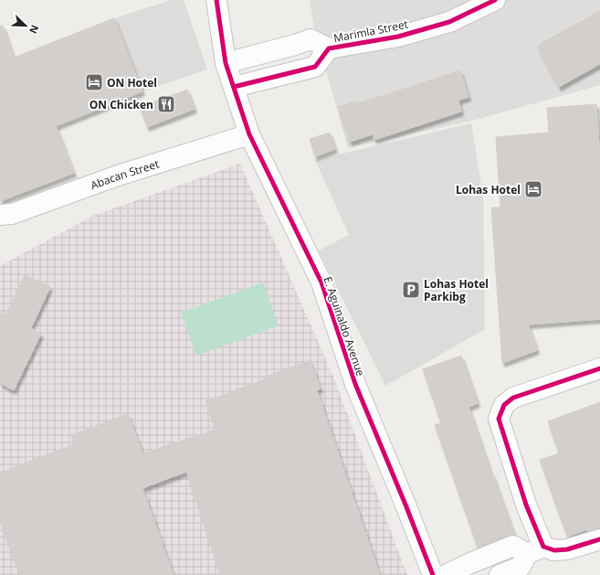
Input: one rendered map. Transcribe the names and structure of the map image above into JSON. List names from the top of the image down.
{
  "streets": {
    "street": ["Marimla Street", "Abacan Street", "E. Aguinaldo Avenue"]
  },
  "crossings": [
    ["Marimla Street", "E. Aguinaldo Avenue"],
    ["Abacan Street", "E. Aguinaldo Avenue"]
  ],
  "places": {
    "hotel": ["ON Hotel", "Lohas Hotel"],
    "restaurant": ["ON Chicken"],
    "parking": ["Lohas Hotel Parkibg"]
  },
  "north": "bottom right"
}
